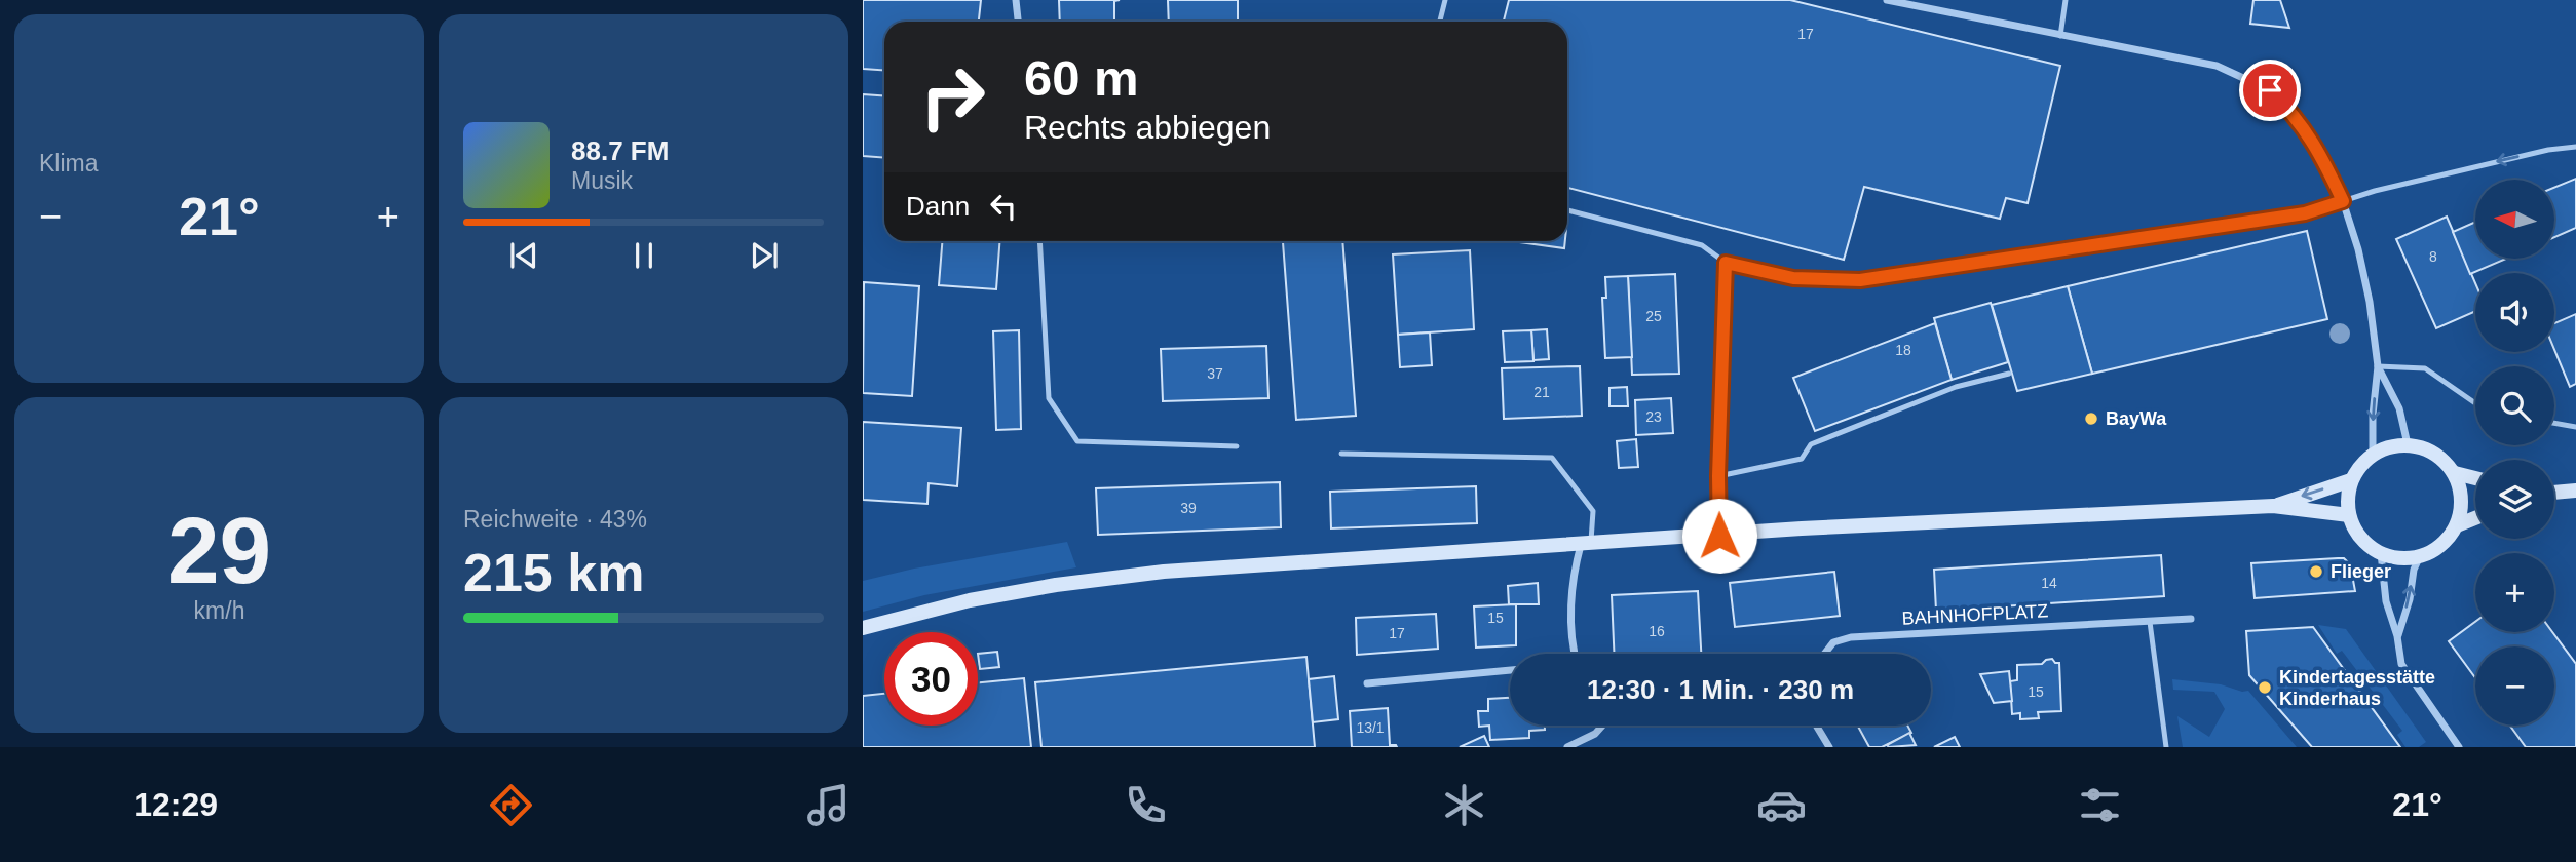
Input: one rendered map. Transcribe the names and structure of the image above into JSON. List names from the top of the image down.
{
  "streets": {
    "street": ["BAHNHOFPLATZ"]
  },
  "places": ["BayWa", "Flieger", "Kindertagesstätte Kinderhaus"],
  "house_numbers": [
    "17",
    "8",
    "25",
    "18",
    "37",
    "21",
    "23",
    "39",
    "14",
    "15",
    "16",
    "17",
    "15",
    "13/1"
  ],
  "north": "left",
  "page": {
    "tile": [
      "Klima",
      ["29", "km/h"],
      ["Reichweite · 43%", "215 km"]
    ],
    "turn": ["60 m", "Rechts abbiegen"],
    "song": ["88.7 FM", "Musik"],
    "then": "Dann",
    "map_buttons": ["+", "−"],
    "heat": ["−", "21°", "+"],
    "limit": "30",
    "trip": "12:30 · 1 Min. · 230 m",
    "tabs": ["12:29", "21°"]
  }
}
